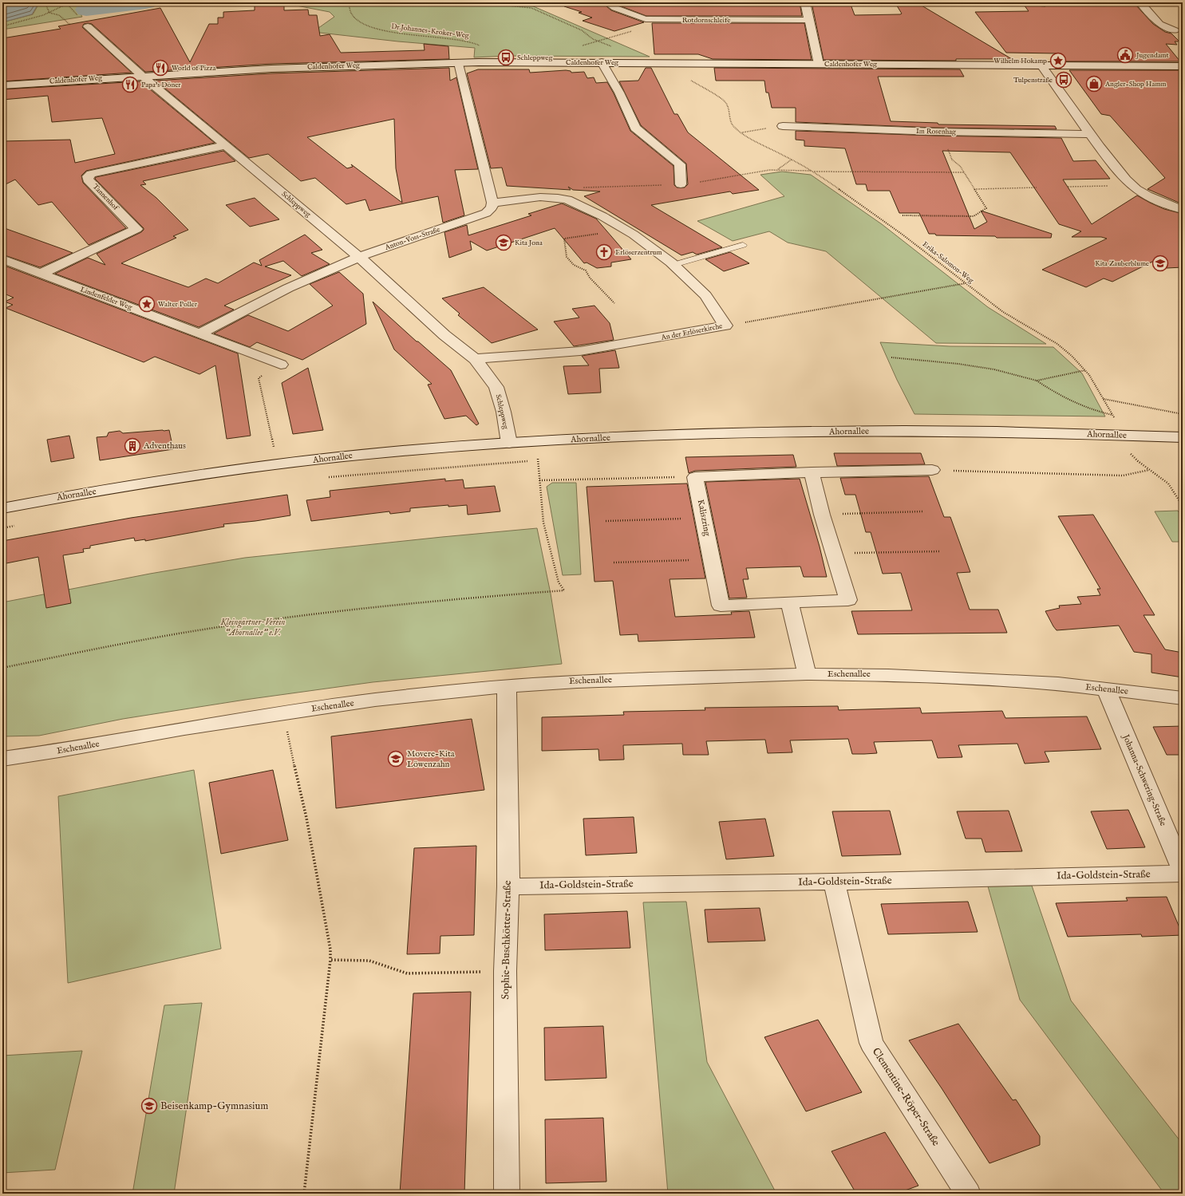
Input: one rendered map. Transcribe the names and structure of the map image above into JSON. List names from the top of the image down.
{
  "streets": {
    "street": [
      "Rotdornschleife",
      "Caldenhofer Weg",
      "Im Rosenhag",
      "Tannenhof",
      "Schleppweg",
      "Anton-Voss-Straße",
      "Lindenfelder Weg",
      "An der Erlöserkirche",
      "Ahornallee",
      "Kaliszring",
      "Eschenallee",
      "Johanna-Schwering-Straße",
      "Ida-Goldstein-Straße",
      "Sophie-Buschkötter-Straße",
      "Clementine-Röper-Straße"
    ],
    "path": ["Dr.Johannes-Kroker-Weg", "Erika-Salomon-Weg"]
  },
  "crossings": [
    ["Dr.Johannes-Kroker-Weg", "Caldenhofer Weg"],
    ["Caldenhofer Weg", "Schleppweg"],
    ["Tannenhof", "Schleppweg"],
    ["Tannenhof", "Lindenfelder Weg"],
    ["Schleppweg", "Anton-Voss-Straße"],
    ["Schleppweg", "An der Erlöserkirche"],
    ["Schleppweg", "Ahornallee"],
    ["Anton-Voss-Straße", "Lindenfelder Weg"],
    ["Anton-Voss-Straße", "An der Erlöserkirche"],
    ["Erika-Salomon-Weg", "Ahornallee"],
    ["Eschenallee", "Johanna-Schwering-Straße"],
    ["Eschenallee", "Sophie-Buschkötter-Straße"],
    ["Ida-Goldstein-Straße", "Sophie-Buschkötter-Straße"],
    ["Ida-Goldstein-Straße", "Clementine-Röper-Straße"]
  ],
  "parks": ["Kleingärtner-Verein “Ahornallee” e.V."],
  "places": {
    "public building": ["Jugendamt"],
    "bus stop": ["Schleppweg", "Tulpenstraße"],
    "place": ["Wilhelm Hokamp", "Walter Poller"],
    "restaurant": ["World of Pizza", "Papa's Döner"],
    "shop": ["Angler-Shop Hamm"],
    "school or university": [
      "Kita Jona",
      "Kita Zauberblume",
      "Movere-Kita Löwenzahn",
      "Beisenkamp-Gymnasium"
    ],
    "church": ["Erlöserzentrum"],
    "building": ["Adventhaus"]
  }
}
